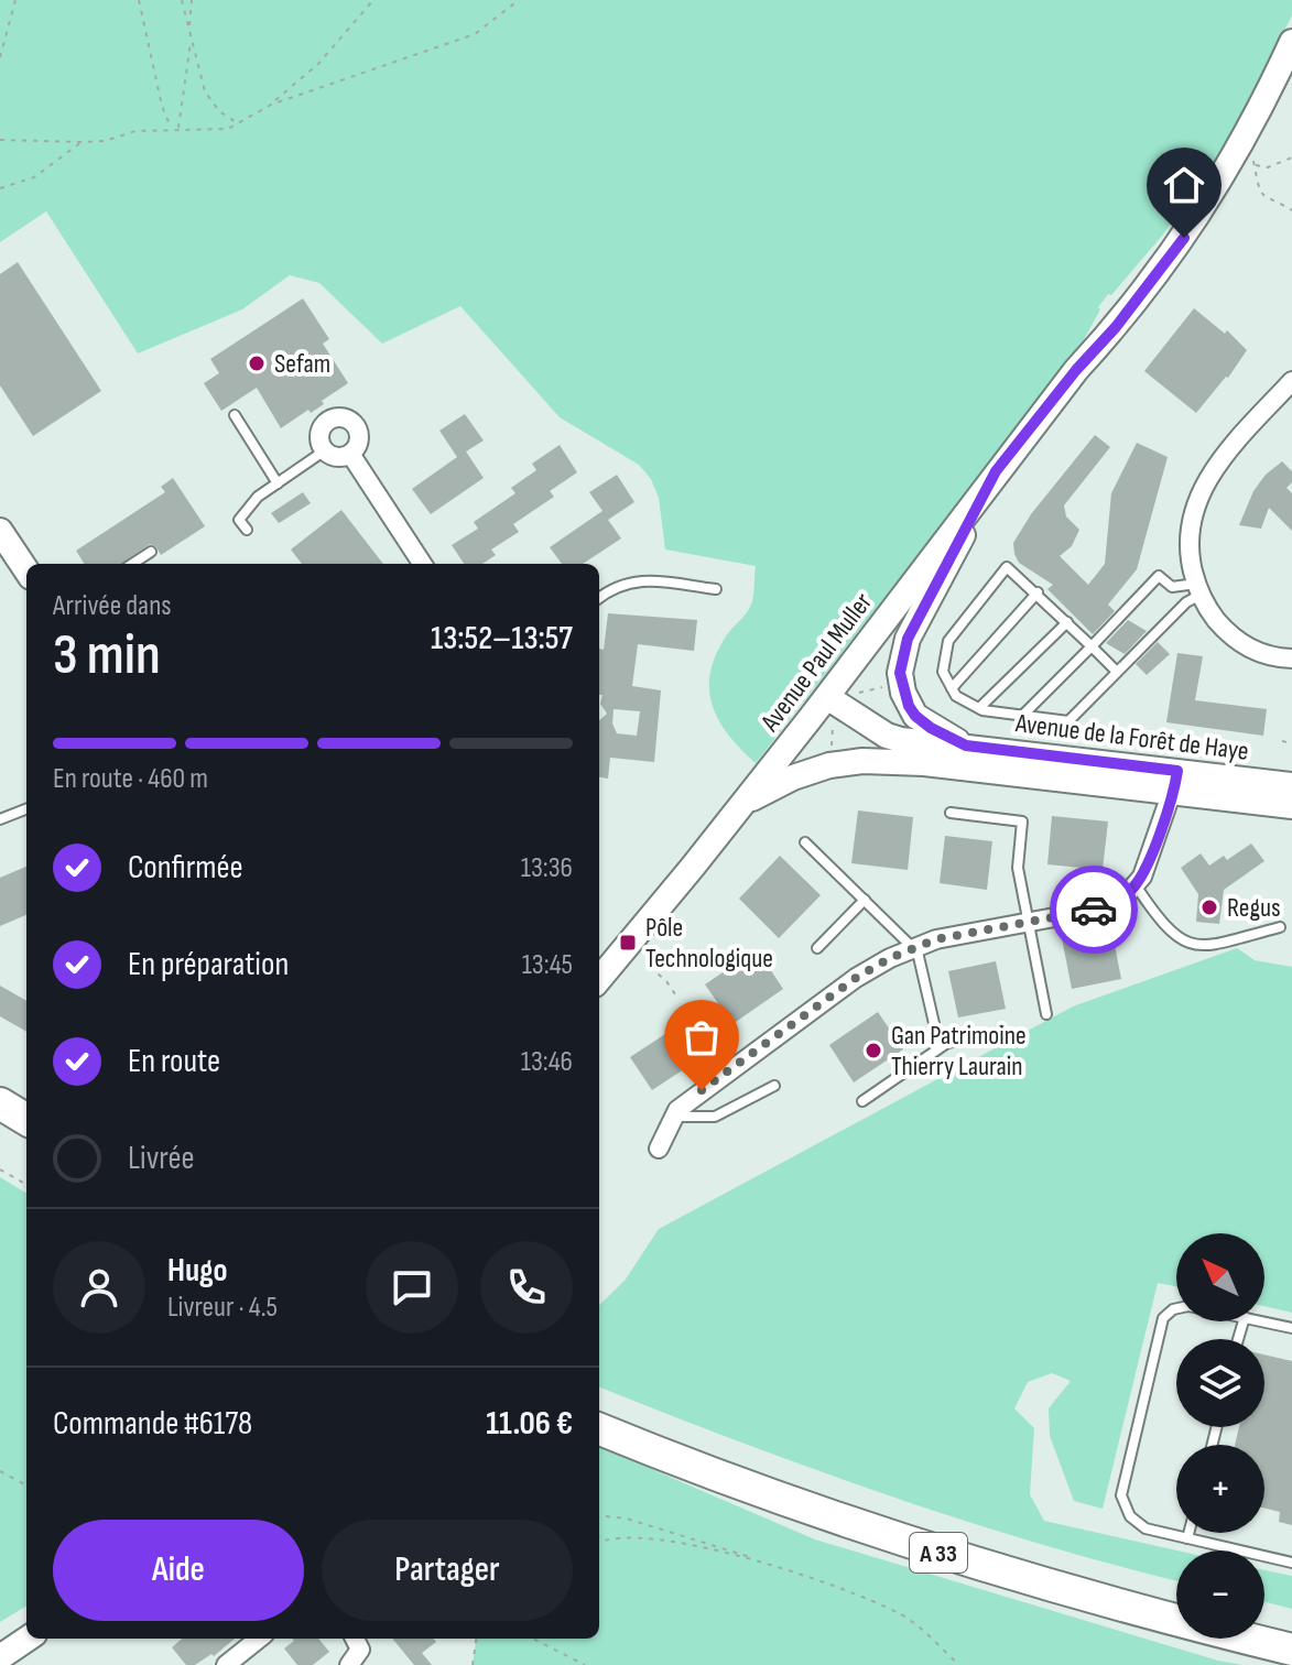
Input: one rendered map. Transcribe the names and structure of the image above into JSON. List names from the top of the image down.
{
  "streets": {
    "highway": ["A 33"],
    "street": ["Avenue Paul Muller", "Avenue de la Forêt de Haye"]
  },
  "crossings": [
    ["Avenue Paul Muller", "Avenue de la Forêt de Haye"]
  ],
  "places": {
    "other": ["Sefam", "Regus", "Gan Patrimoine Thierry Laurain"],
    "transit": ["Pôle Technologique"]
  },
  "north": "top left",
  "page": {
    "heading": ["3 min", "Arrivée dans", "13:52–13:57"],
    "panel": [
      "Hugo",
      "Livreur · 4.5",
      "Commande #6178",
      "11.06 €"
    ],
    "bar": "En route · 460 m",
    "list": [
      ["Confirmée", "13:36"],
      ["En préparation", "13:45"],
      ["En route", "13:46"],
      "Livrée"
    ],
    "map_buttons": ["+", "−"],
    "buttons": ["Aide", "Partager"]
  }
}
